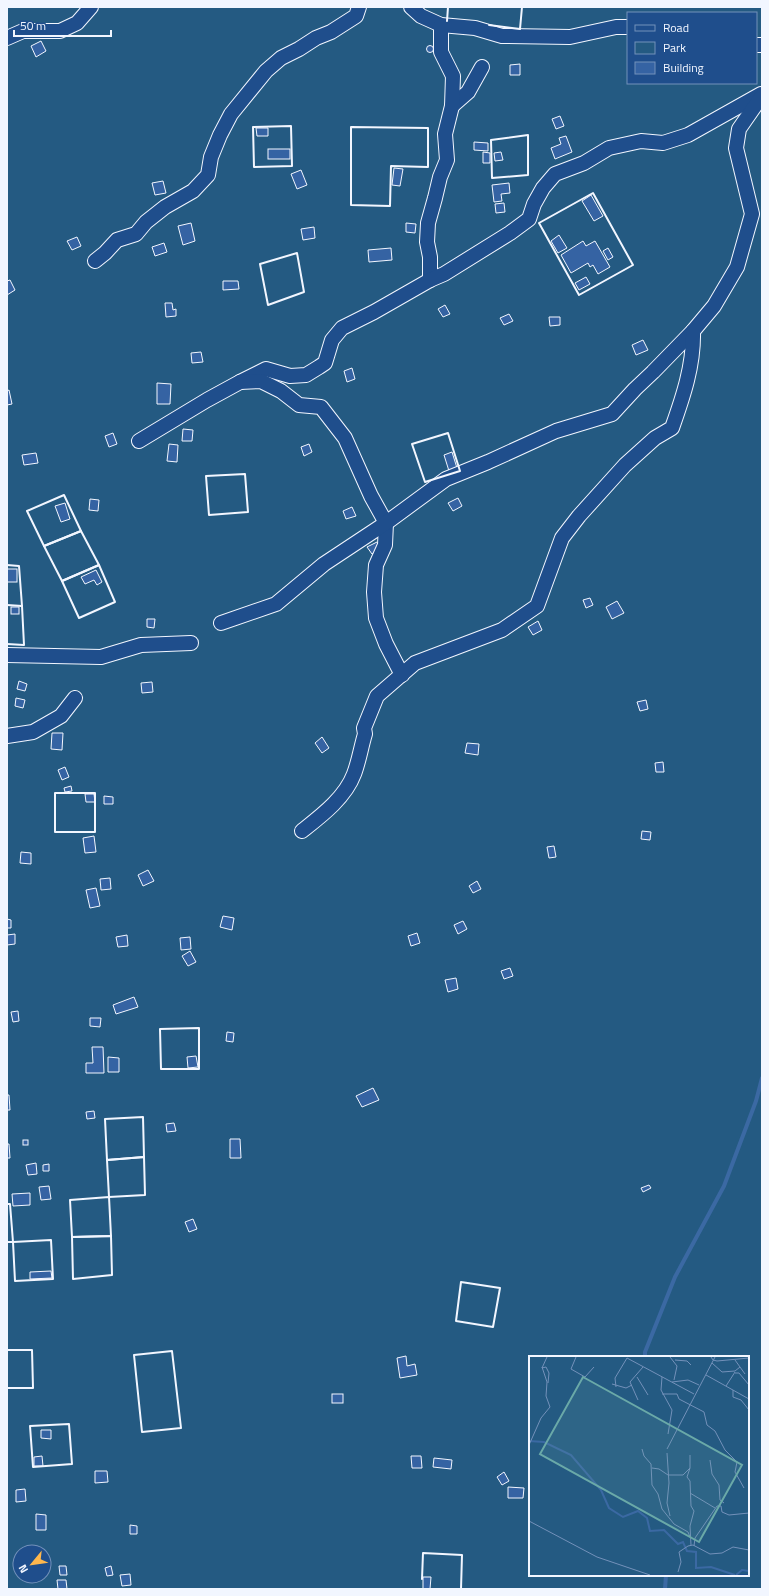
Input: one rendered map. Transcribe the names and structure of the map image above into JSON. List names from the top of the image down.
{
  "legend": ["Road", "Park", "Building"],
  "scale_bar": "50 m",
  "north": "bottom left"
}
